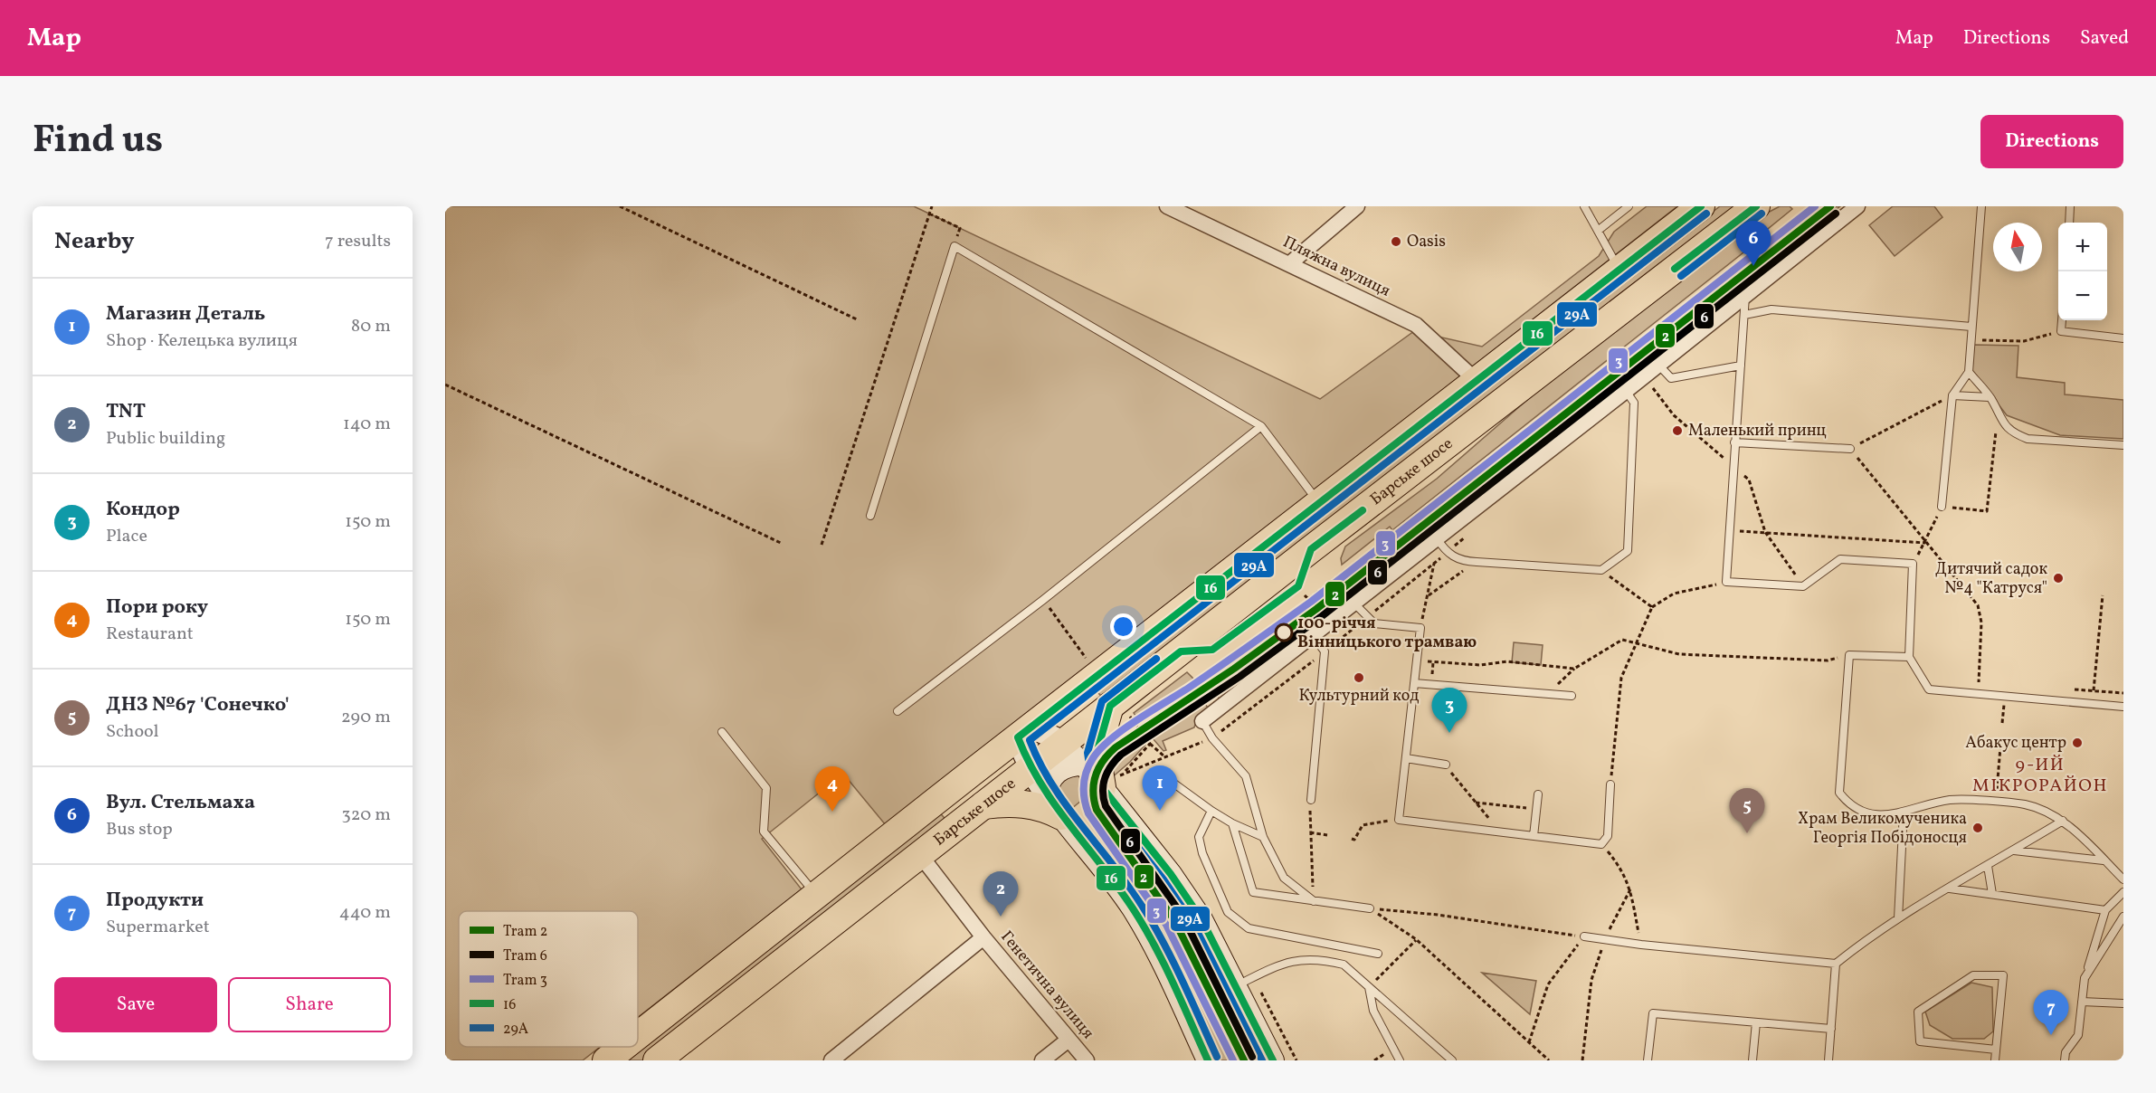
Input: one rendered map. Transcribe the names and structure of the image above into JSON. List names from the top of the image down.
{
  "streets": {
    "highway": ["Барське шосе"],
    "street": ["Пляжна вулиця", "Генетична вулиця"]
  },
  "crossings": [
    ["Барське шосе", "Генетична вулиця"]
  ],
  "districts": ["9-ИЙ МІКРОРАЙОН"],
  "places": [
    "Oasis",
    "Маленький принц",
    "Дитячий садок №4 \"Катруся\"",
    "100-річчя Вінницького трамваю",
    "Культурний код",
    "Абакус центр",
    "Храм Великомученика Георгія Побідоносця"
  ],
  "lines": [
    "tram line 2",
    "tram line 3",
    "transit line 16",
    "tram line 6",
    "transit line 29А"
  ],
  "legend": [
    "Tram 2",
    "Tram 6",
    "Tram 3",
    "16",
    "29А"
  ],
  "north": "top",
  "page": {
    "header": "Map",
    "nav": ["Map", "Directions", "Saved"],
    "title": "Find us",
    "buttons": [
      "Directions",
      ["Save", "Share"]
    ],
    "heading": ["Nearby", "7 results"],
    "pins": [
      "6",
      "3",
      "1",
      "4",
      "5",
      "2",
      "7"
    ],
    "map_buttons": ["+", "−"],
    "list": [
      {
        "mark": "1",
        "name": "Магазин Деталь",
        "note": "Shop · Келецька вулиця",
        "value": "80 m"
      },
      {
        "mark": "2",
        "name": "TNT",
        "note": "Public building",
        "value": "140 m"
      },
      {
        "mark": "3",
        "name": "Кондор",
        "note": "Place",
        "value": "150 m"
      },
      {
        "mark": "4",
        "name": "Пори року",
        "note": "Restaurant",
        "value": "150 m"
      },
      {
        "mark": "5",
        "name": "ДНЗ №67 'Сонечко'",
        "note": "School",
        "value": "290 m"
      },
      {
        "mark": "6",
        "name": "Вул. Стельмаха",
        "note": "Bus stop",
        "value": "320 m"
      },
      {
        "mark": "7",
        "name": "Продукти",
        "note": "Supermarket",
        "value": "440 m"
      }
    ]
  }
}
